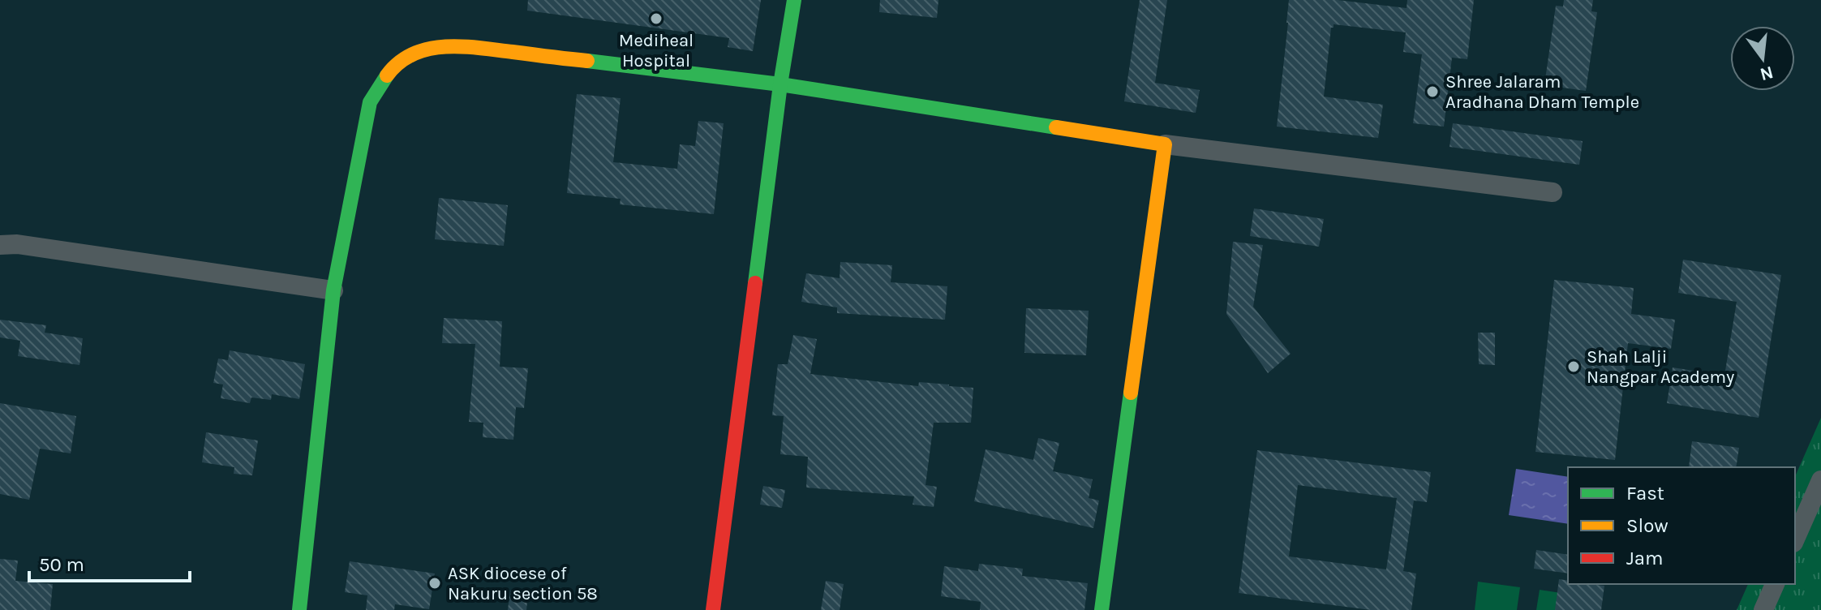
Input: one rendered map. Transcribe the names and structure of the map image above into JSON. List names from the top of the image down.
{
  "places": [
    "Mediheal Hospital",
    "Shree Jalaram Aradhana Dham Temple",
    "Shah Lalji Nangpar Academy",
    "ASK diocese of Nakuru section 58"
  ],
  "legend": ["Fast", "Slow", "Jam"],
  "scale_bar": "50 m",
  "north": "bottom"
}
